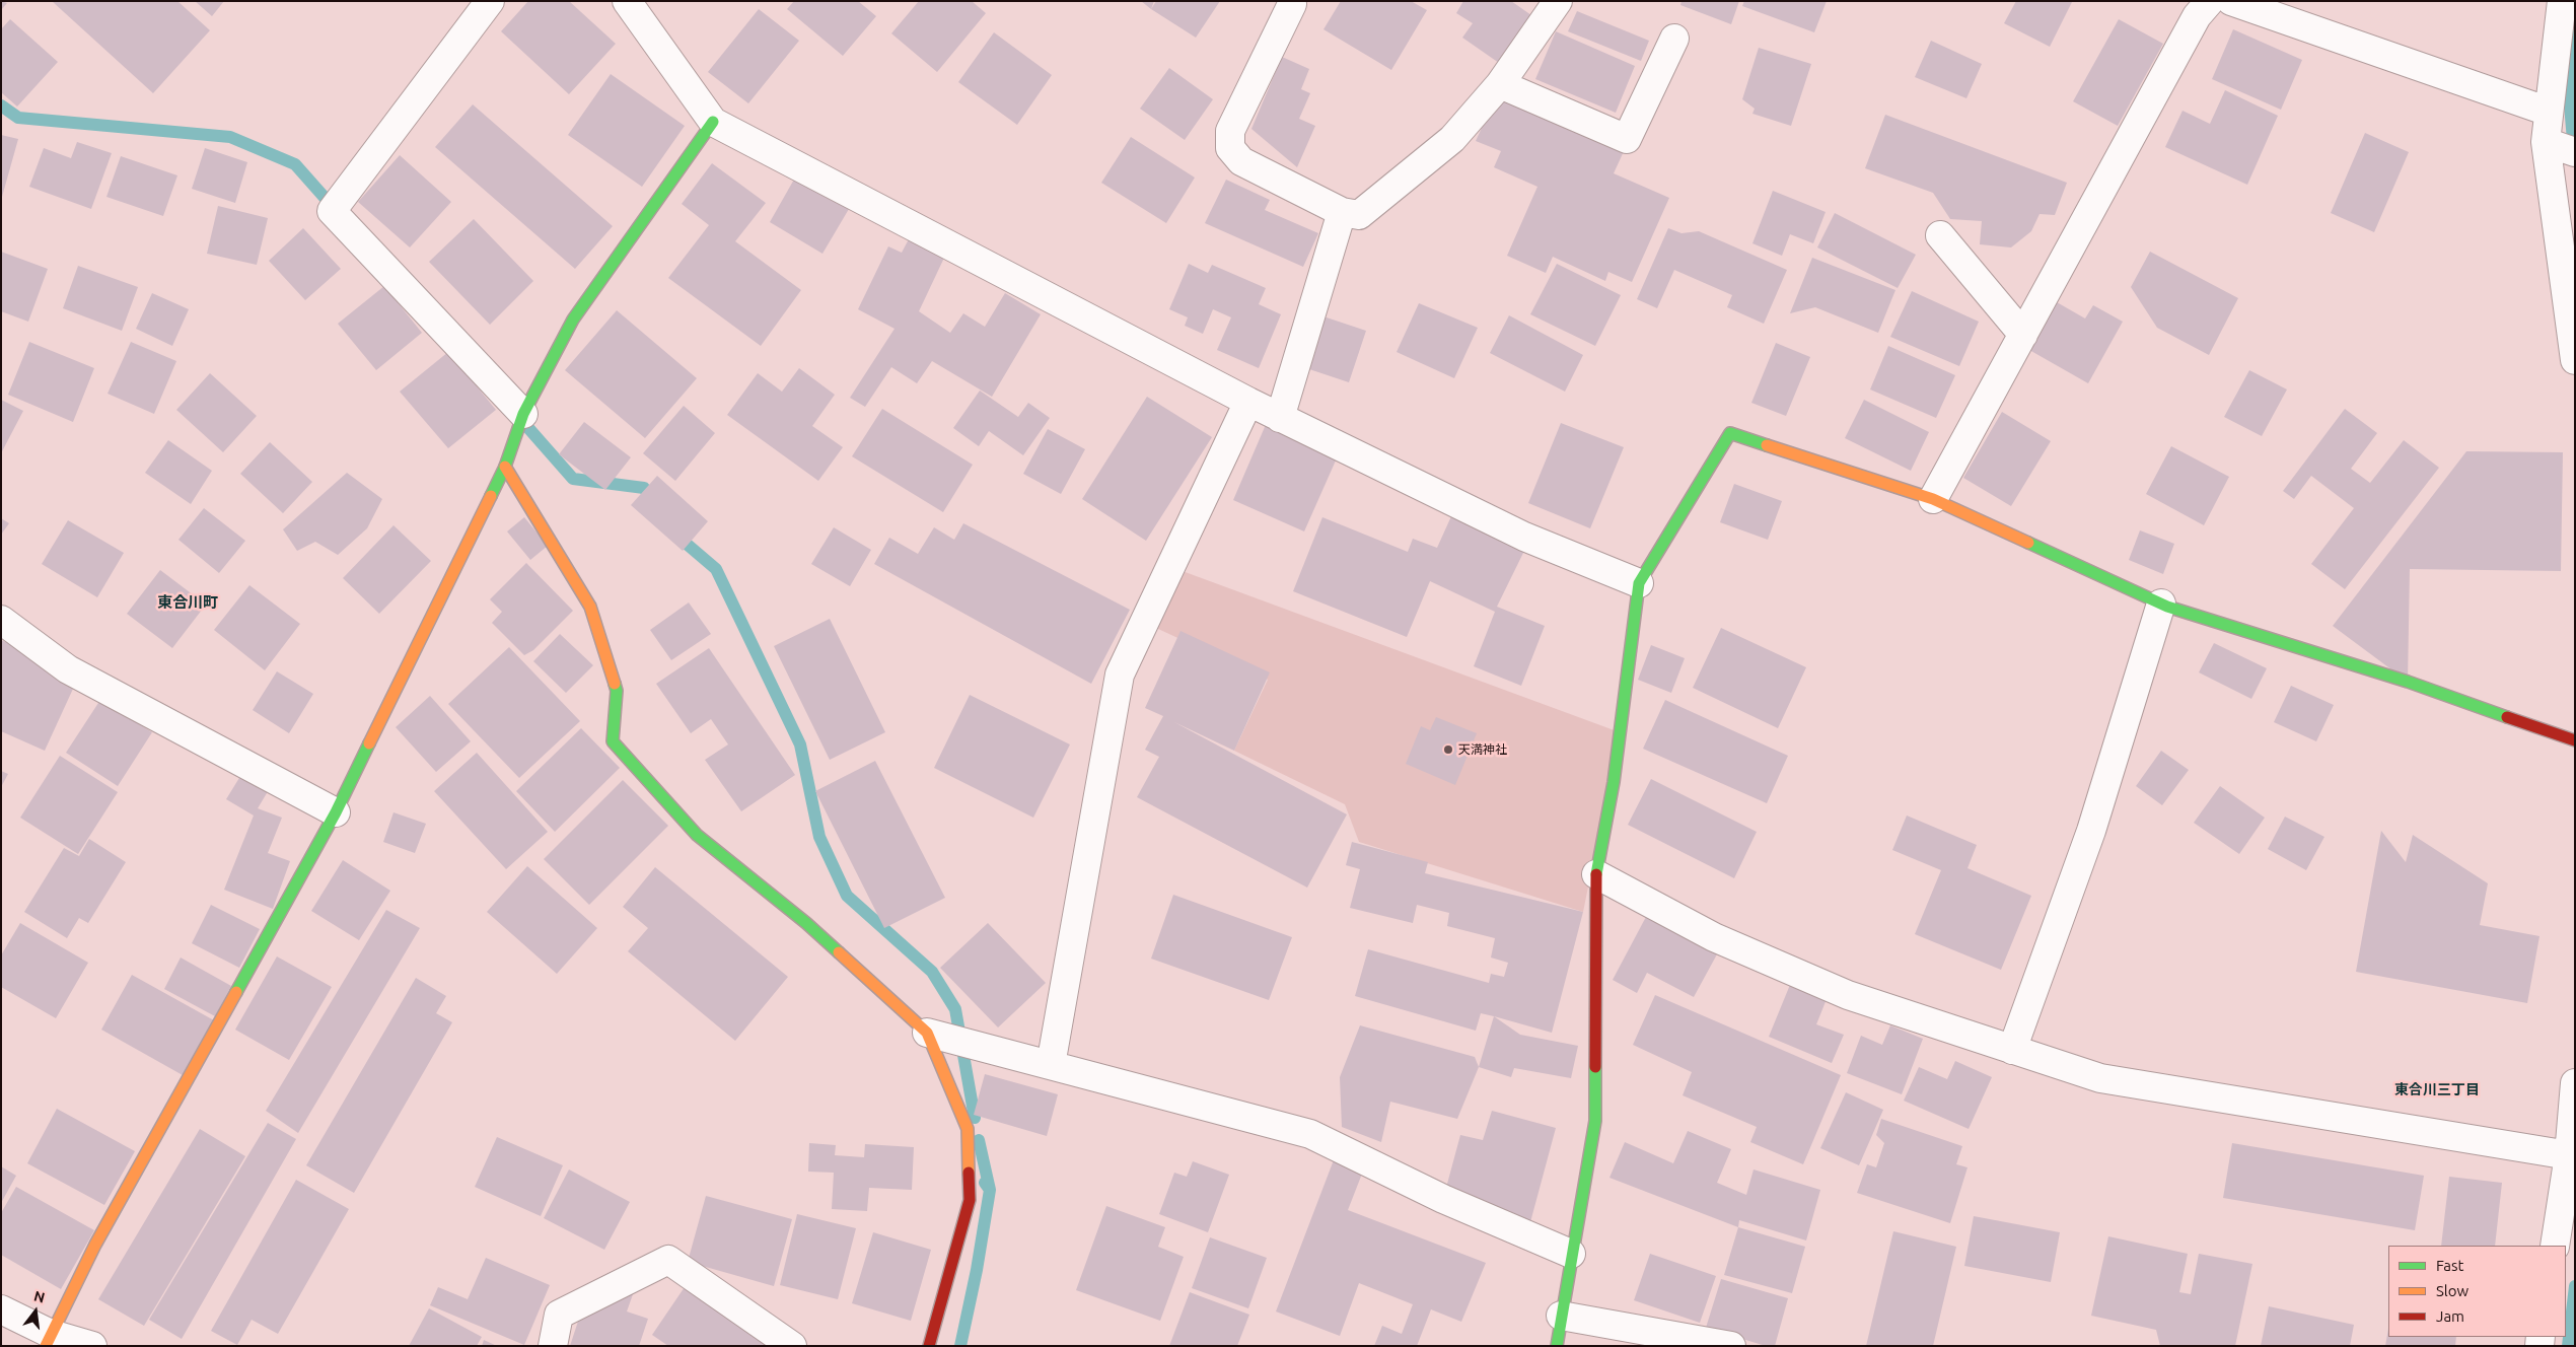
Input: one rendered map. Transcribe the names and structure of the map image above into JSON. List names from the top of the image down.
{
  "districts": ["東合川町", "東合川三丁目"],
  "places": ["天満神社"],
  "legend": ["Fast", "Slow", "Jam"],
  "north": "top"
}
